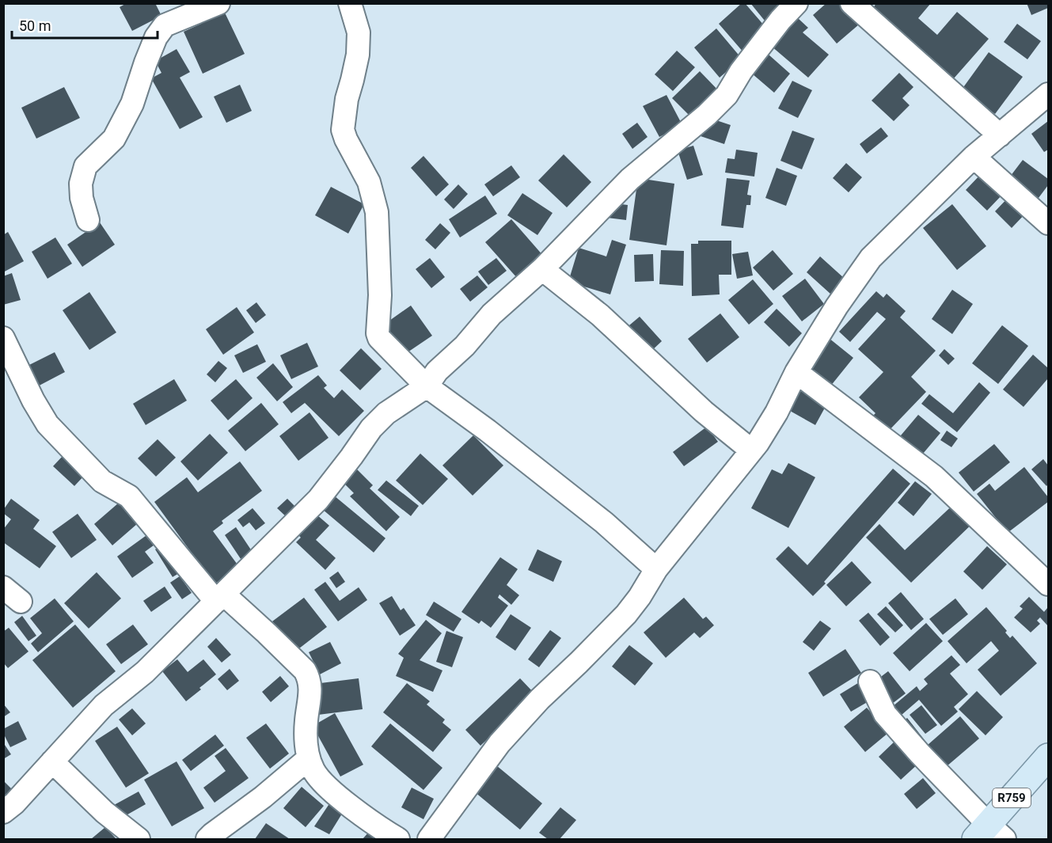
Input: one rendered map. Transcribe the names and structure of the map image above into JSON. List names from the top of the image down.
{
  "streets": {
    "main road": ["R759"]
  },
  "scale_bar": "50 m"
}
